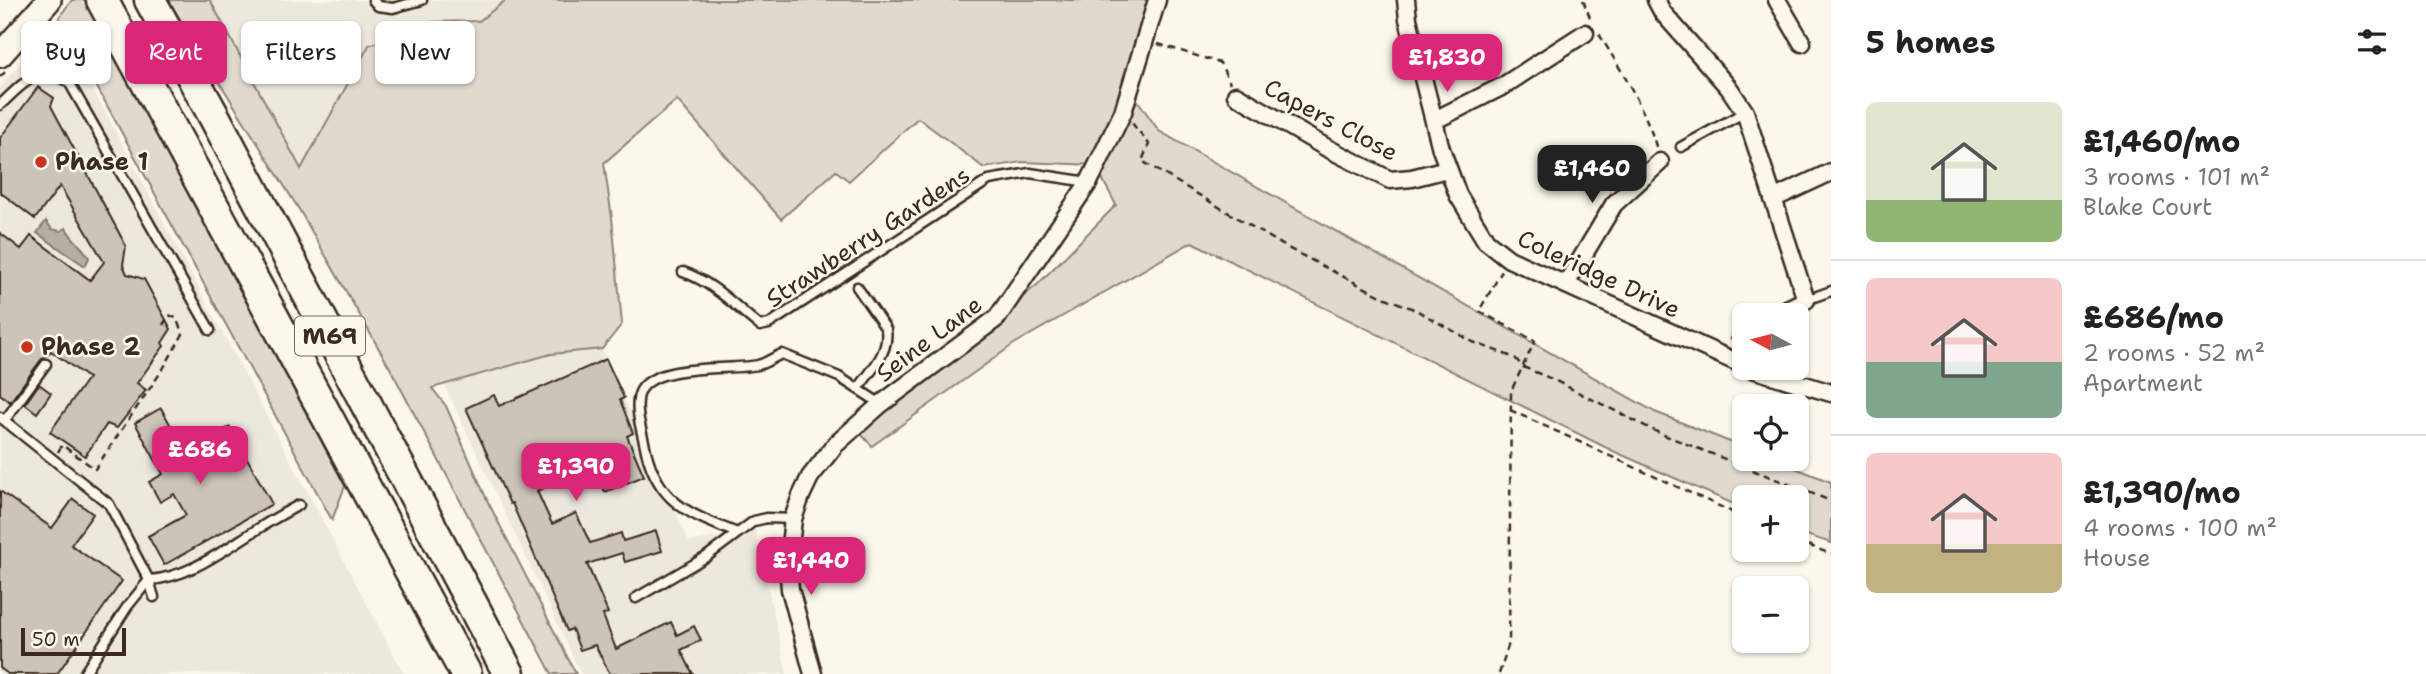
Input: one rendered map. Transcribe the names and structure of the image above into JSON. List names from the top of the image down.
{
  "streets": {
    "highway": ["M69"],
    "street": ["Capers Close", "Coleridge Drive", "Seine Lane"],
    "lane": ["Strawberry Gardens"]
  },
  "crossings": [
    ["Capers Close", "Coleridge Drive"],
    ["Strawberry Gardens", "Seine Lane"]
  ],
  "places": ["Phase 1", "Phase 2"],
  "scale_bar": "50 m",
  "north": "left",
  "page": {
    "heading": "5 homes",
    "chip": [
      "Buy",
      "Rent",
      "Filters",
      "New"
    ],
    "price": [
      "£1,830",
      "£1,460",
      "£686",
      "£1,390",
      "£1,440"
    ],
    "list": [
      {
        "name": "£1,460/mo",
        "note": "3 rooms · 101 m² · Blake Court"
      },
      {
        "name": "£686/mo",
        "note": "2 rooms · 52 m² · Apartment"
      },
      {
        "name": "£1,390/mo",
        "note": "4 rooms · 100 m² · House"
      }
    ],
    "map_buttons": ["+", "−"],
    "scale": "50 m"
  }
}
